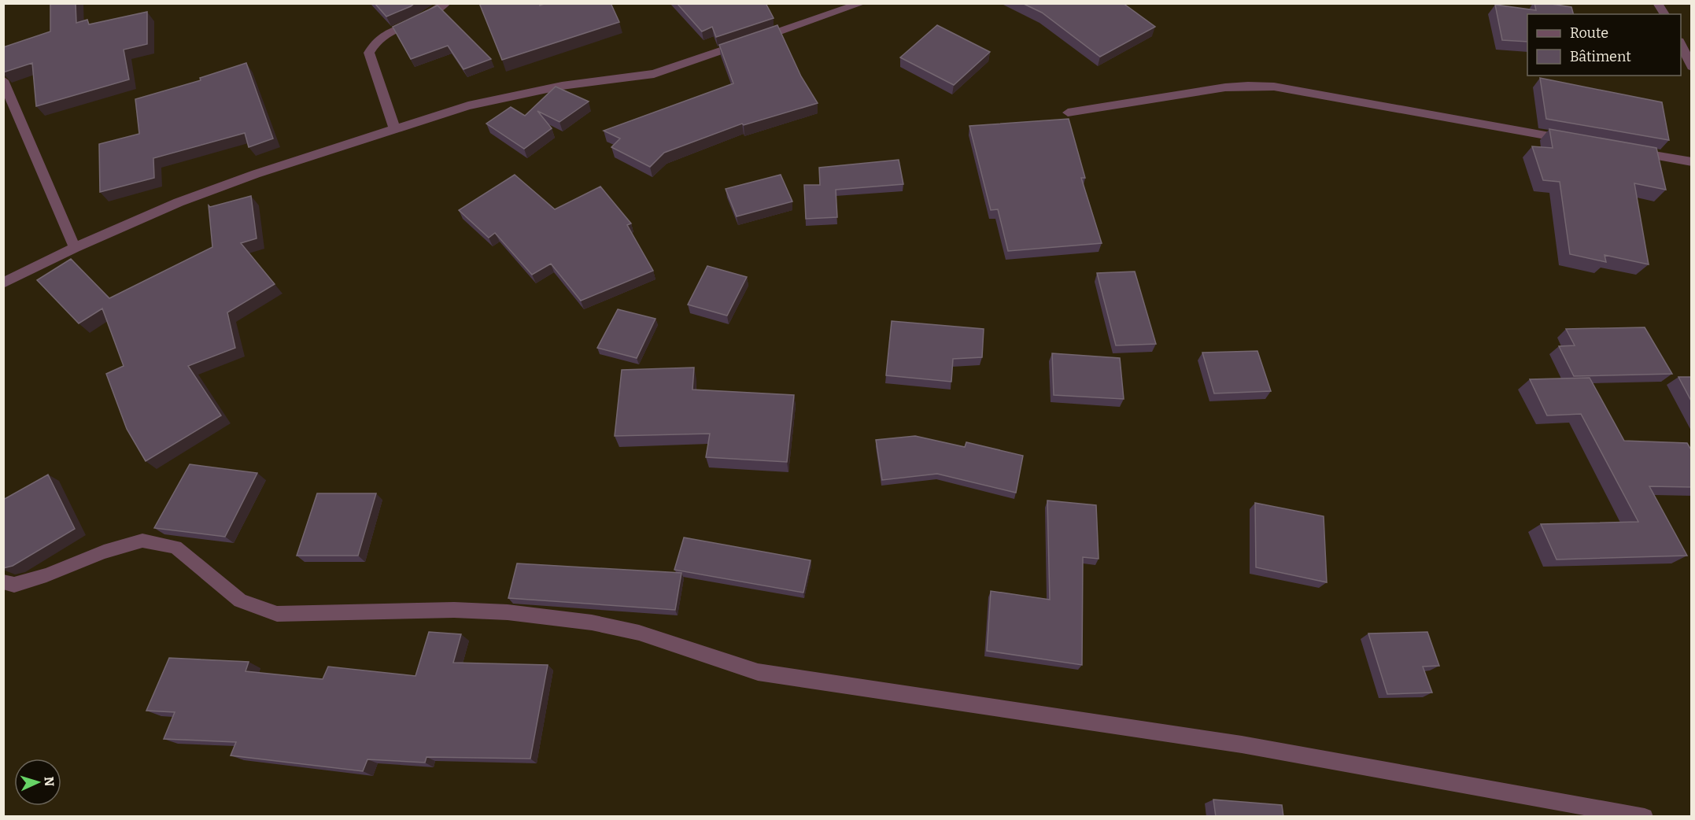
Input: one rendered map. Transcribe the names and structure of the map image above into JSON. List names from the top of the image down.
{
  "legend": ["Route", "Bâtiment"],
  "north": "right"
}
